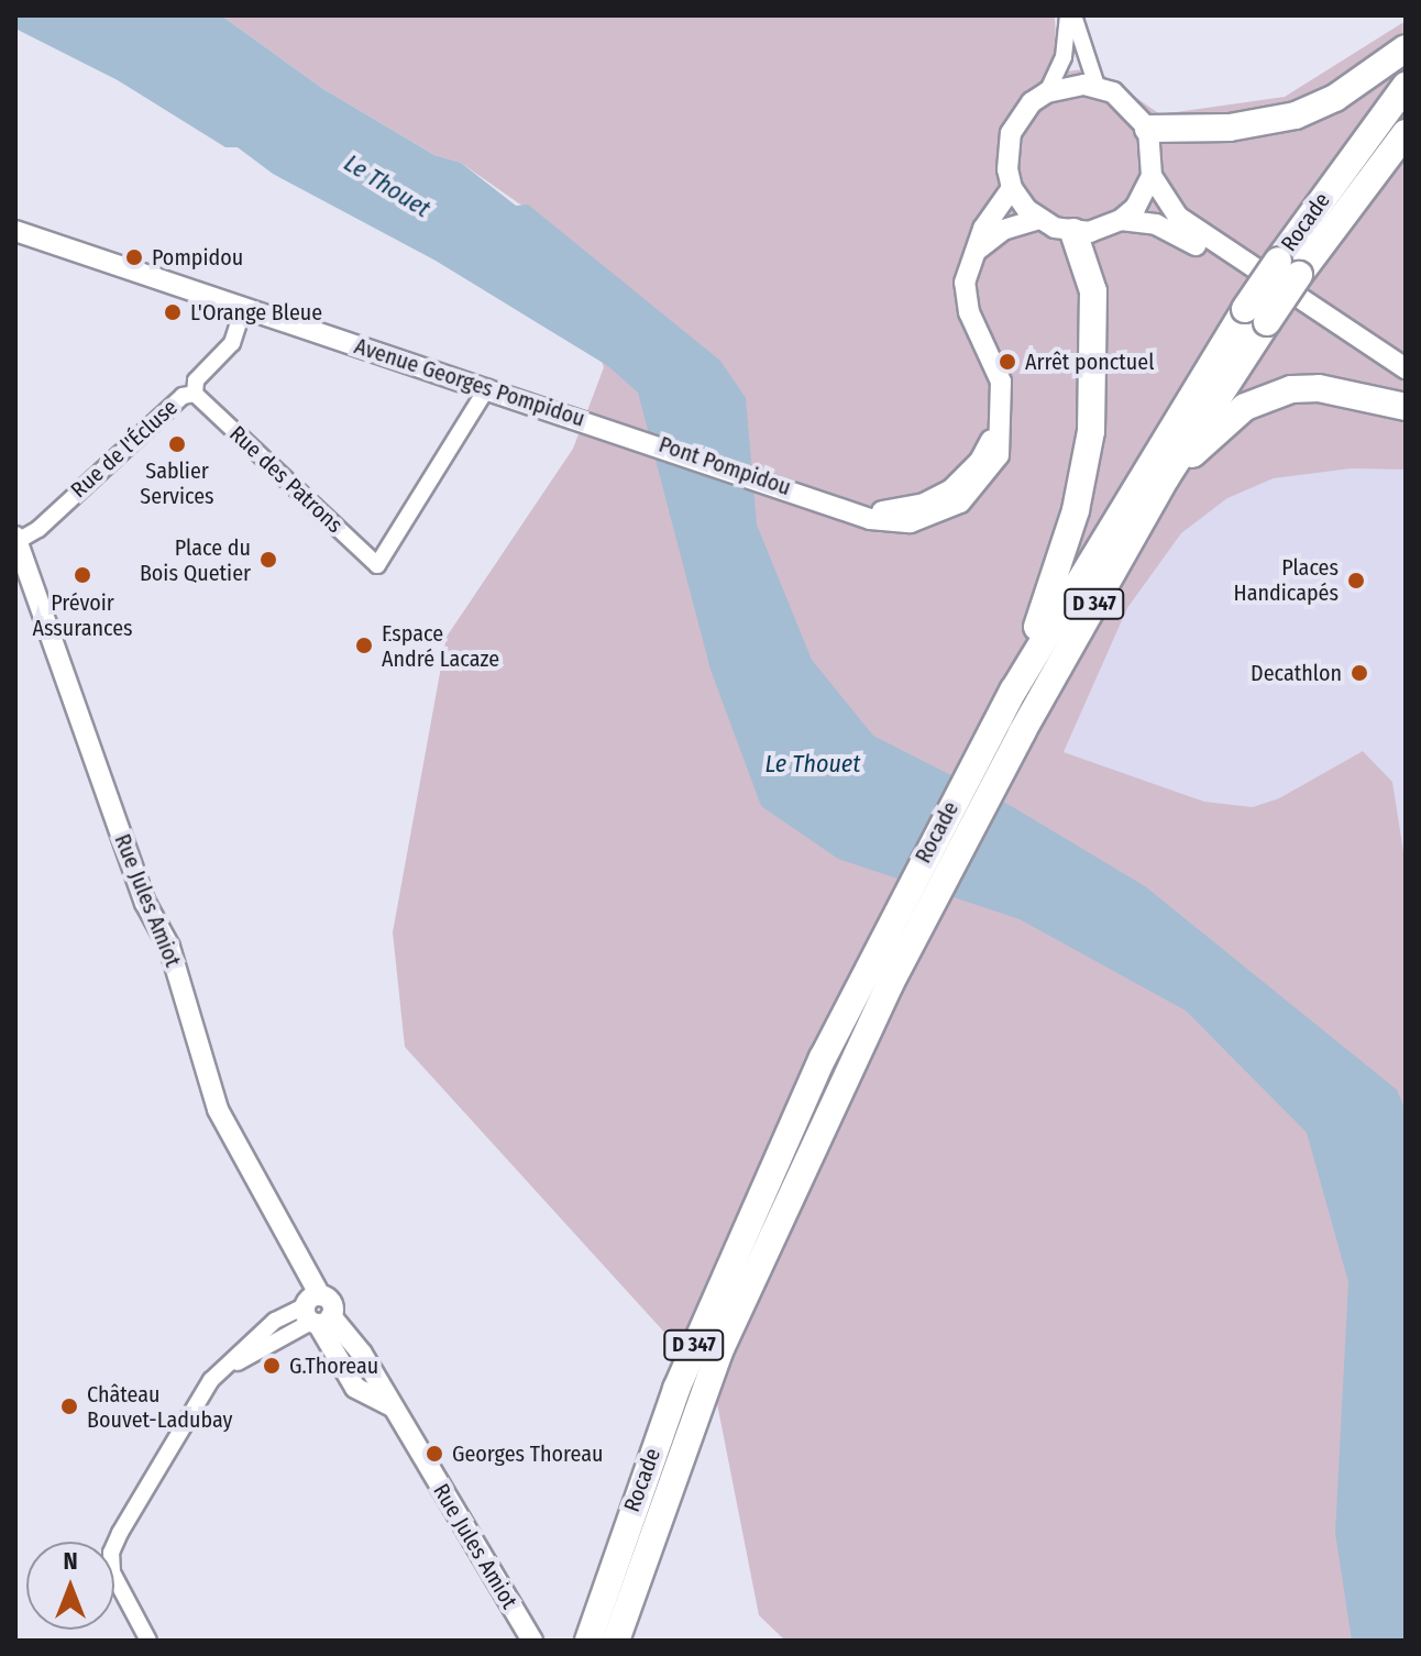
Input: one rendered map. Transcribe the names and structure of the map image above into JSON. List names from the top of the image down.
{
  "streets": {
    "highway": ["Rocade", "D 347"],
    "main road": ["Avenue Georges Pompidou", "Pont Pompidou", "Rue Jules Amiot"],
    "street": ["Rue de l'Écluse", "Rue des Patrons"]
  },
  "crossings": [
    ["Rocade", "D 347"],
    ["Avenue Georges Pompidou", "Rue de l'Écluse"],
    ["Avenue Georges Pompidou", "Pont Pompidou"],
    ["Avenue Georges Pompidou", "Rue des Patrons"],
    ["Rue de l'Écluse", "Rue des Patrons"],
    ["Rue de l'Écluse", "Rue Jules Amiot"]
  ],
  "water": ["Le Thouet"],
  "places": [
    "Pompidou",
    "L'Orange Bleue",
    "Arrêt ponctuel",
    "Sablier Services",
    "Place du Bois Quetier",
    "Prévoir Assurances",
    "Places Handicapés",
    "Espace André Lacaze",
    "Decathlon",
    "G.Thoreau",
    "Château Bouvet-Ladubay",
    "Georges Thoreau"
  ],
  "north": "top"
}
